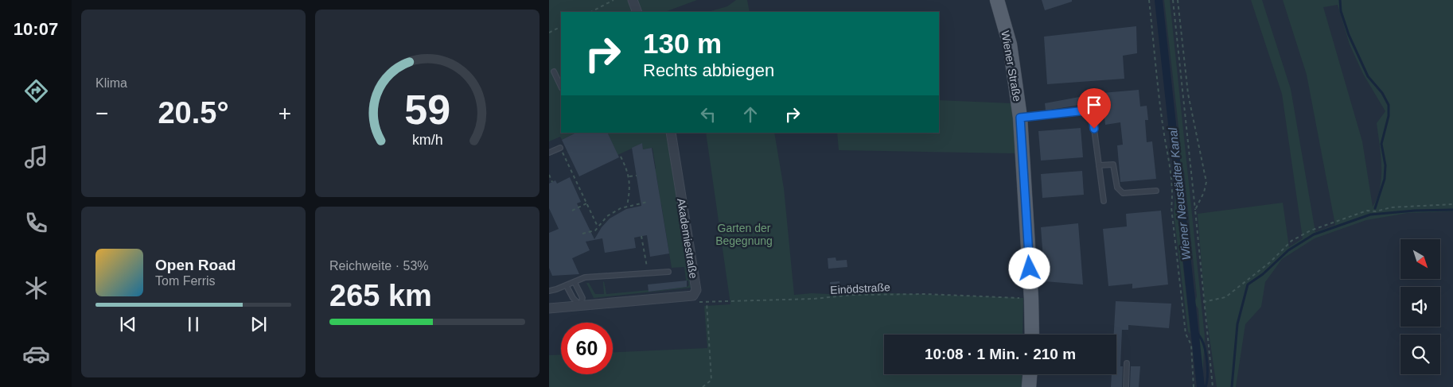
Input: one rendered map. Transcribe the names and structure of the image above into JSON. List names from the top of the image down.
{
  "streets": {
    "main road": ["Wiener Straße"],
    "street": ["Akademiestraße"],
    "path": ["Einödstraße"]
  },
  "crossings": [
    ["Wiener Straße", "Einödstraße"],
    ["Akademiestraße", "Einödstraße"]
  ],
  "water": ["Wiener Neustädter Kanal"],
  "parks": ["Garten der Begegnung"],
  "north": "bottom right",
  "page": {
    "tabs": "10:07",
    "tile": [
      "Klima",
      ["Reichweite · 53%", "265 km"]
    ],
    "turn": ["130 m", "Rechts abbiegen"],
    "heat": ["−", "20.5°", "+"],
    "song": ["Open Road", "Tom Ferris"],
    "limit": "60",
    "trip": "10:08 · 1 Min. · 210 m",
    "gauge": ["59", "km/h"]
  }
}
